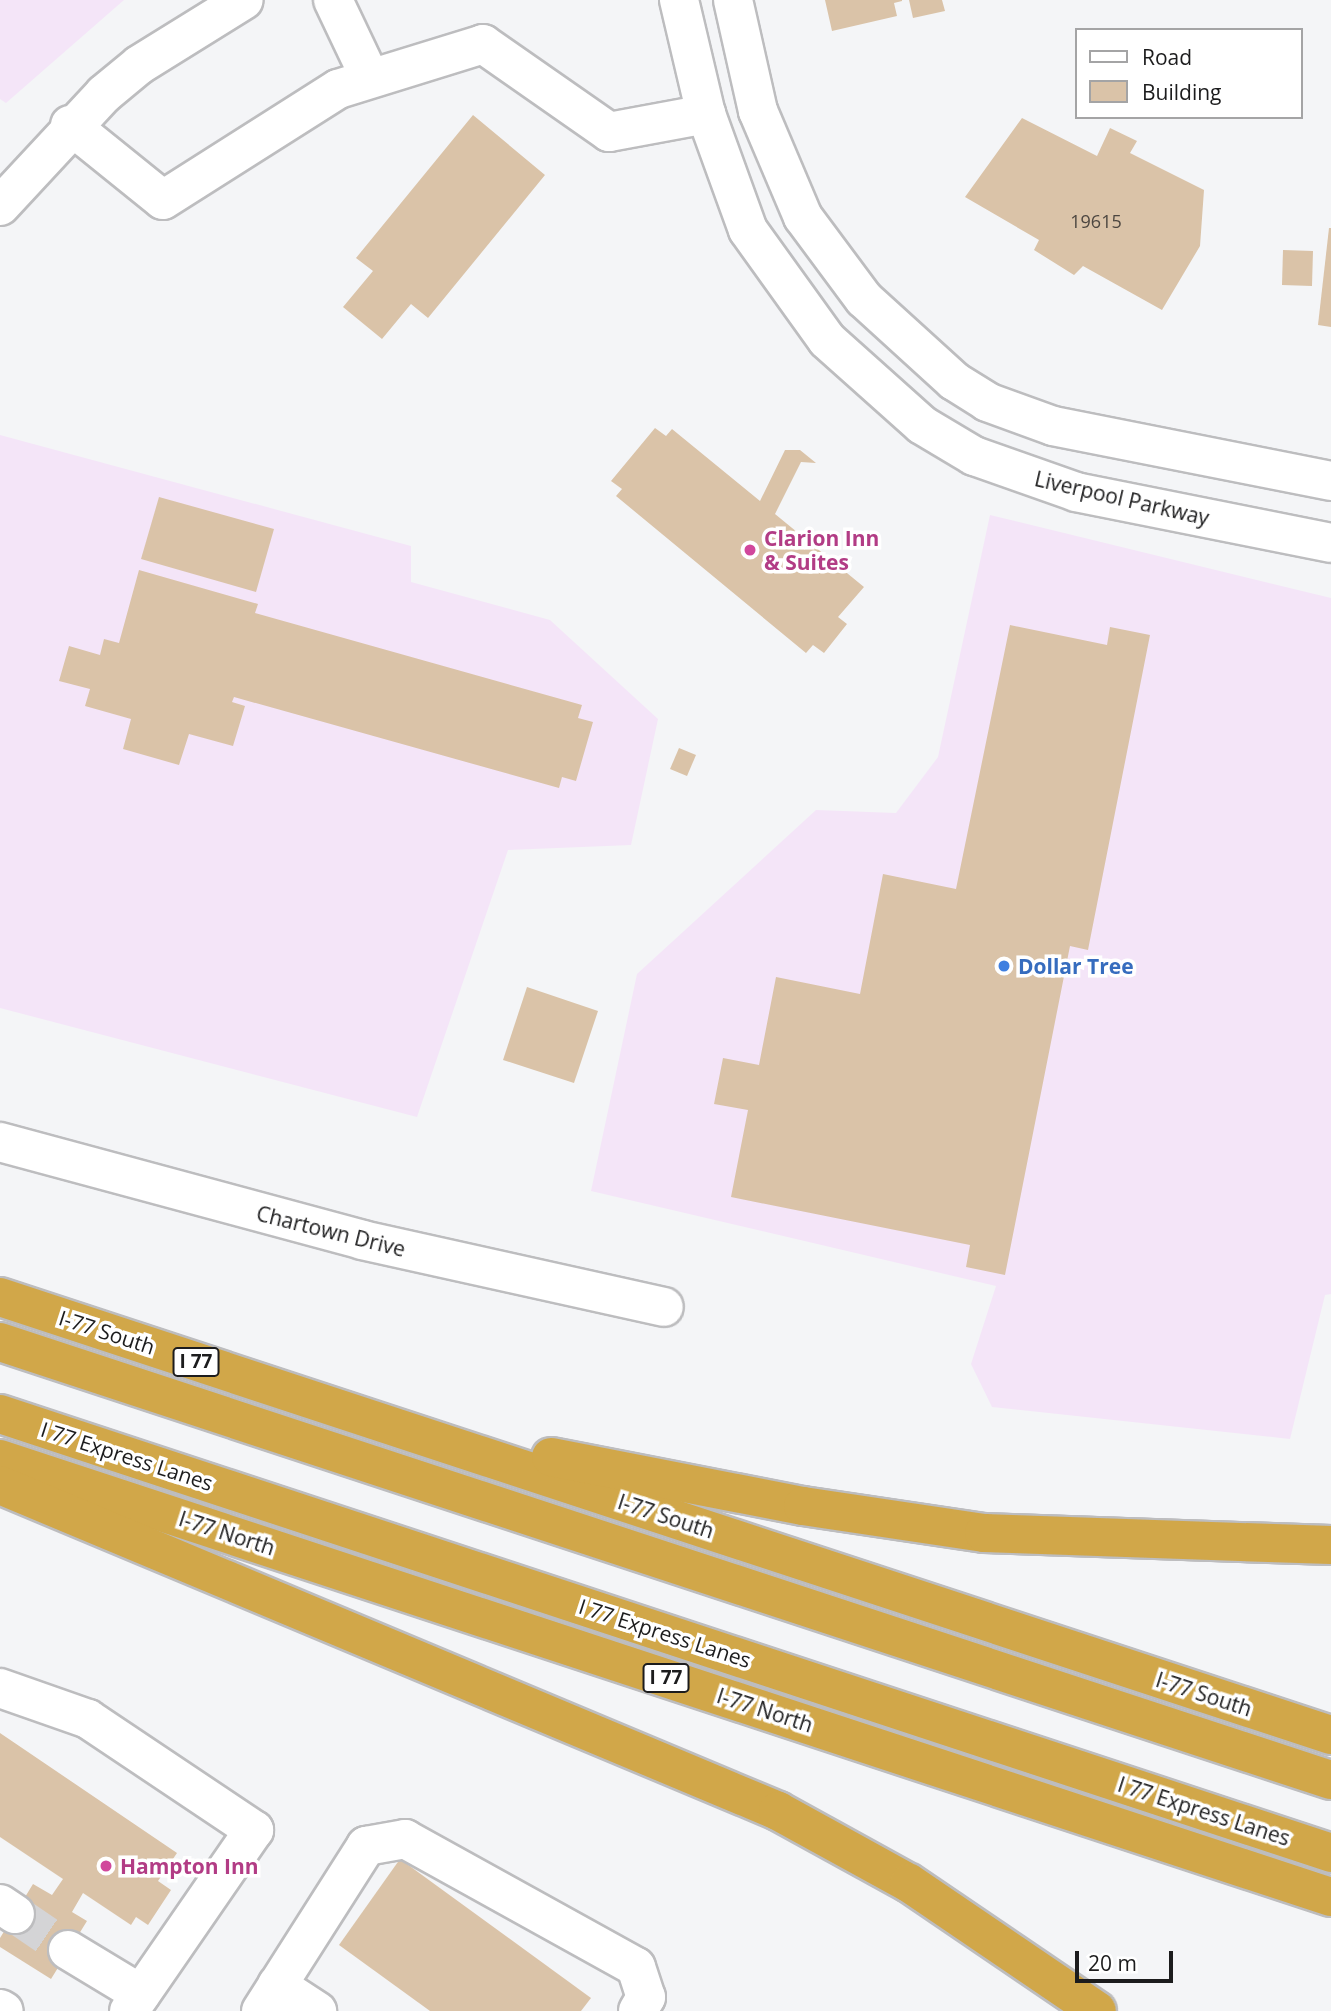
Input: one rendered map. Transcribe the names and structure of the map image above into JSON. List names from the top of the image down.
{
  "streets": {
    "highway": [
      "I-77 South",
      "I 77",
      "I 77 Express Lanes",
      "I-77 North"
    ],
    "street": ["Liverpool Parkway", "Chartown Drive"]
  },
  "places": ["Clarion Inn & Suites", "Dollar Tree", "Hampton Inn"],
  "house_numbers": ["19615"],
  "legend": ["Road", "Building"],
  "scale_bar": "20 m"
}
